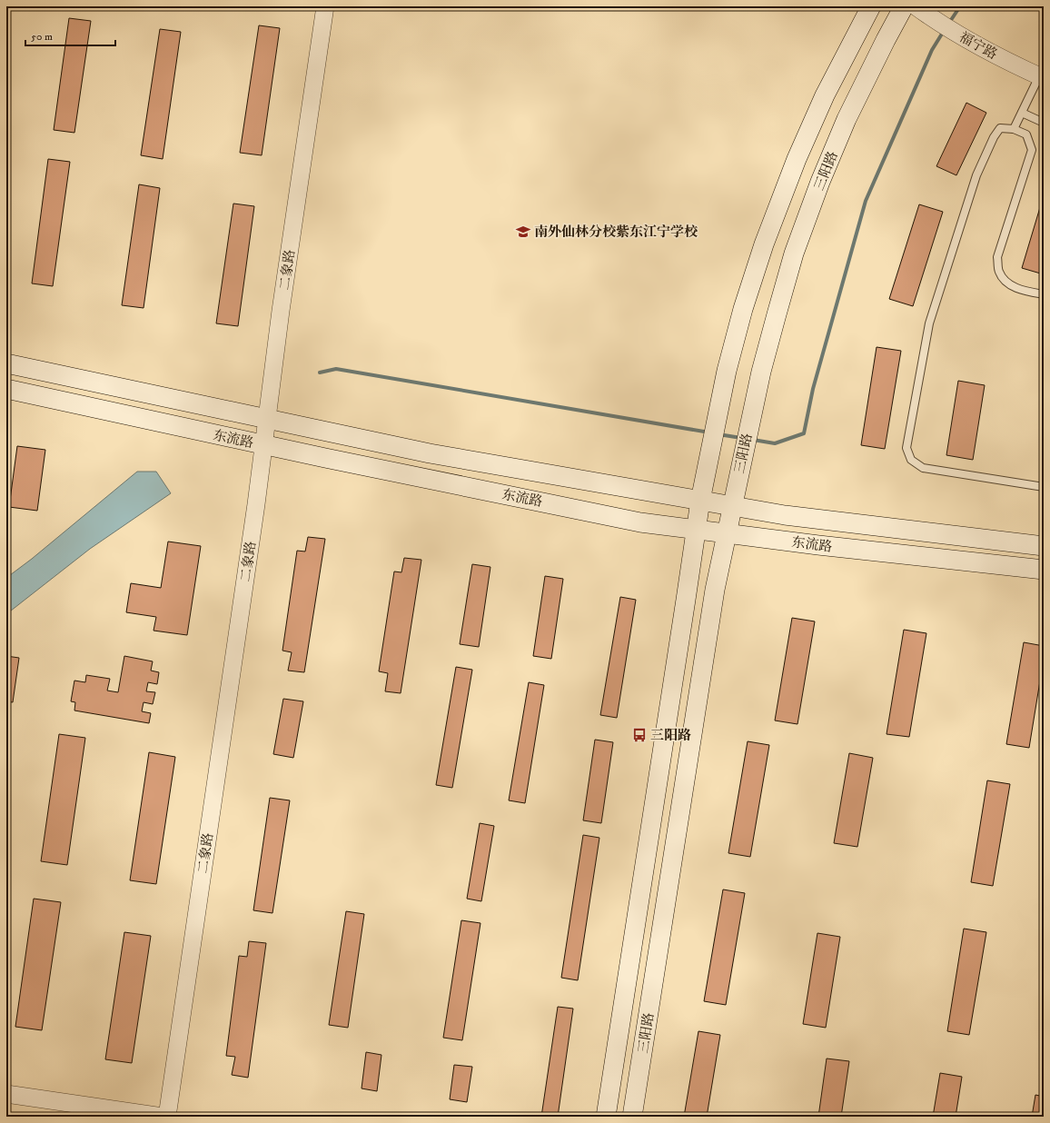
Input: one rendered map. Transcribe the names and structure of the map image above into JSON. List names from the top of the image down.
{
  "streets": {
    "main road": ["三阳路", "东流路"],
    "street": ["福宁路", "二象路"]
  },
  "crossings": [
    ["三阳路", "东流路"],
    ["二象路", "东流路"]
  ],
  "places": {
    "school or university": ["南外仙林分校紫东江宁学校"],
    "bus stop": ["三阳路"]
  },
  "scale_bar": "50 m"
}
